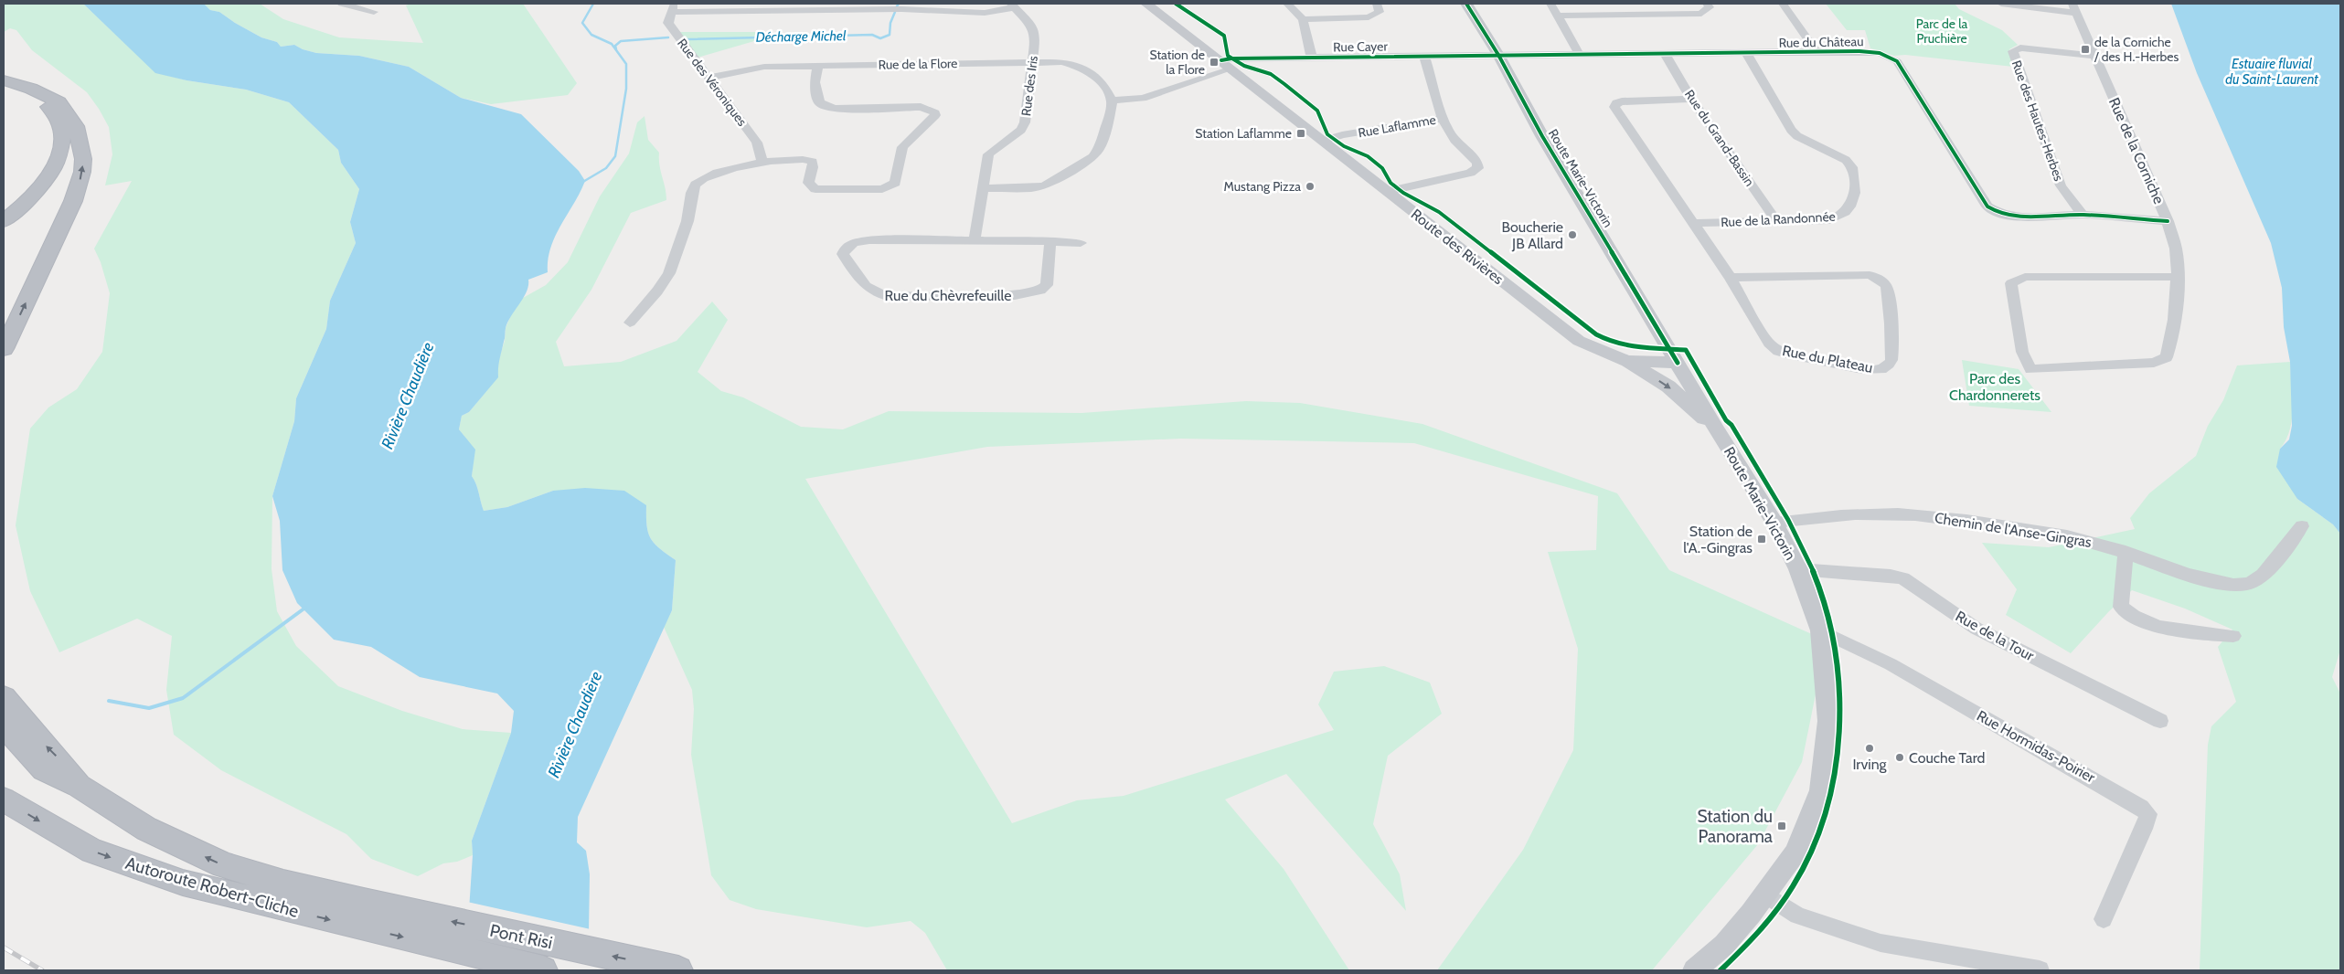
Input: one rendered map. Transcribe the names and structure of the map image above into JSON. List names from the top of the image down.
{
  "streets": {
    "highway": ["Autoroute Robert-Cliche", "Pont Risi"],
    "main road": ["Route Marie-Victorin", "Route des Rivières"],
    "street": [
      "Rue du Château",
      "Rue Cayer",
      "Rue de la Flore",
      "Rue des Véroniques",
      "Rue des Iris",
      "Rue des Hautes-Herbes",
      "Rue Laflamme",
      "Rue du Grand-Bassin",
      "Rue de la Corniche",
      "Rue de la Randonnée",
      "Rue du Chèvrefeuille",
      "Rue du Plateau",
      "Chemin de l'Anse-Gingras",
      "Rue de la Tour",
      "Rue Hormidas-Poirier"
    ]
  },
  "crossings": [
    ["Rue du Château", "Rue Cayer"],
    ["Rue du Château", "Rue des Hautes-Herbes"],
    ["Rue du Château", "Rue du Grand-Bassin"],
    ["Rue du Château", "Rue de la Corniche"],
    ["Rue du Château", "Route Marie-Victorin"],
    ["Rue du Château", "Rue de la Randonnée"],
    ["Rue Cayer", "Route Marie-Victorin"],
    ["Rue Cayer", "Route des Rivières"],
    ["Rue de la Flore", "Rue des Véroniques"],
    ["Rue de la Flore", "Rue des Iris"],
    ["Rue des Iris", "Rue du Chèvrefeuille"],
    ["Rue des Hautes-Herbes", "Rue de la Corniche"],
    ["Rue Laflamme", "Route des Rivières"],
    ["Rue du Grand-Bassin", "Rue de la Randonnée"],
    ["Rue du Grand-Bassin", "Rue du Plateau"],
    ["Route Marie-Victorin", "Route des Rivières"],
    ["Route Marie-Victorin", "Chemin de l'Anse-Gingras"],
    ["Route Marie-Victorin", "Rue de la Tour"],
    ["Route Marie-Victorin", "Rue Hormidas-Poirier"],
    ["Rue de la Randonnée", "Rue du Plateau"],
    ["Autoroute Robert-Cliche", "Pont Risi"]
  ],
  "water": ["Décharge Michel", "Estuaire fluvial du Saint-Laurent", "Rivière Chaudière"],
  "parks": ["Parc de la Pruchière", "Parc des Chardonnerets"],
  "places": {
    "transit": [
      "de la Corniche / des H.-Herbes",
      "Station de la Flore",
      "Station Laflamme",
      "Station de l'A.-Gingras",
      "Station du Panorama"
    ],
    "other": [
      "Mustang Pizza",
      "Boucherie JB Allard",
      "Irving",
      "Couche Tard"
    ]
  }
}
